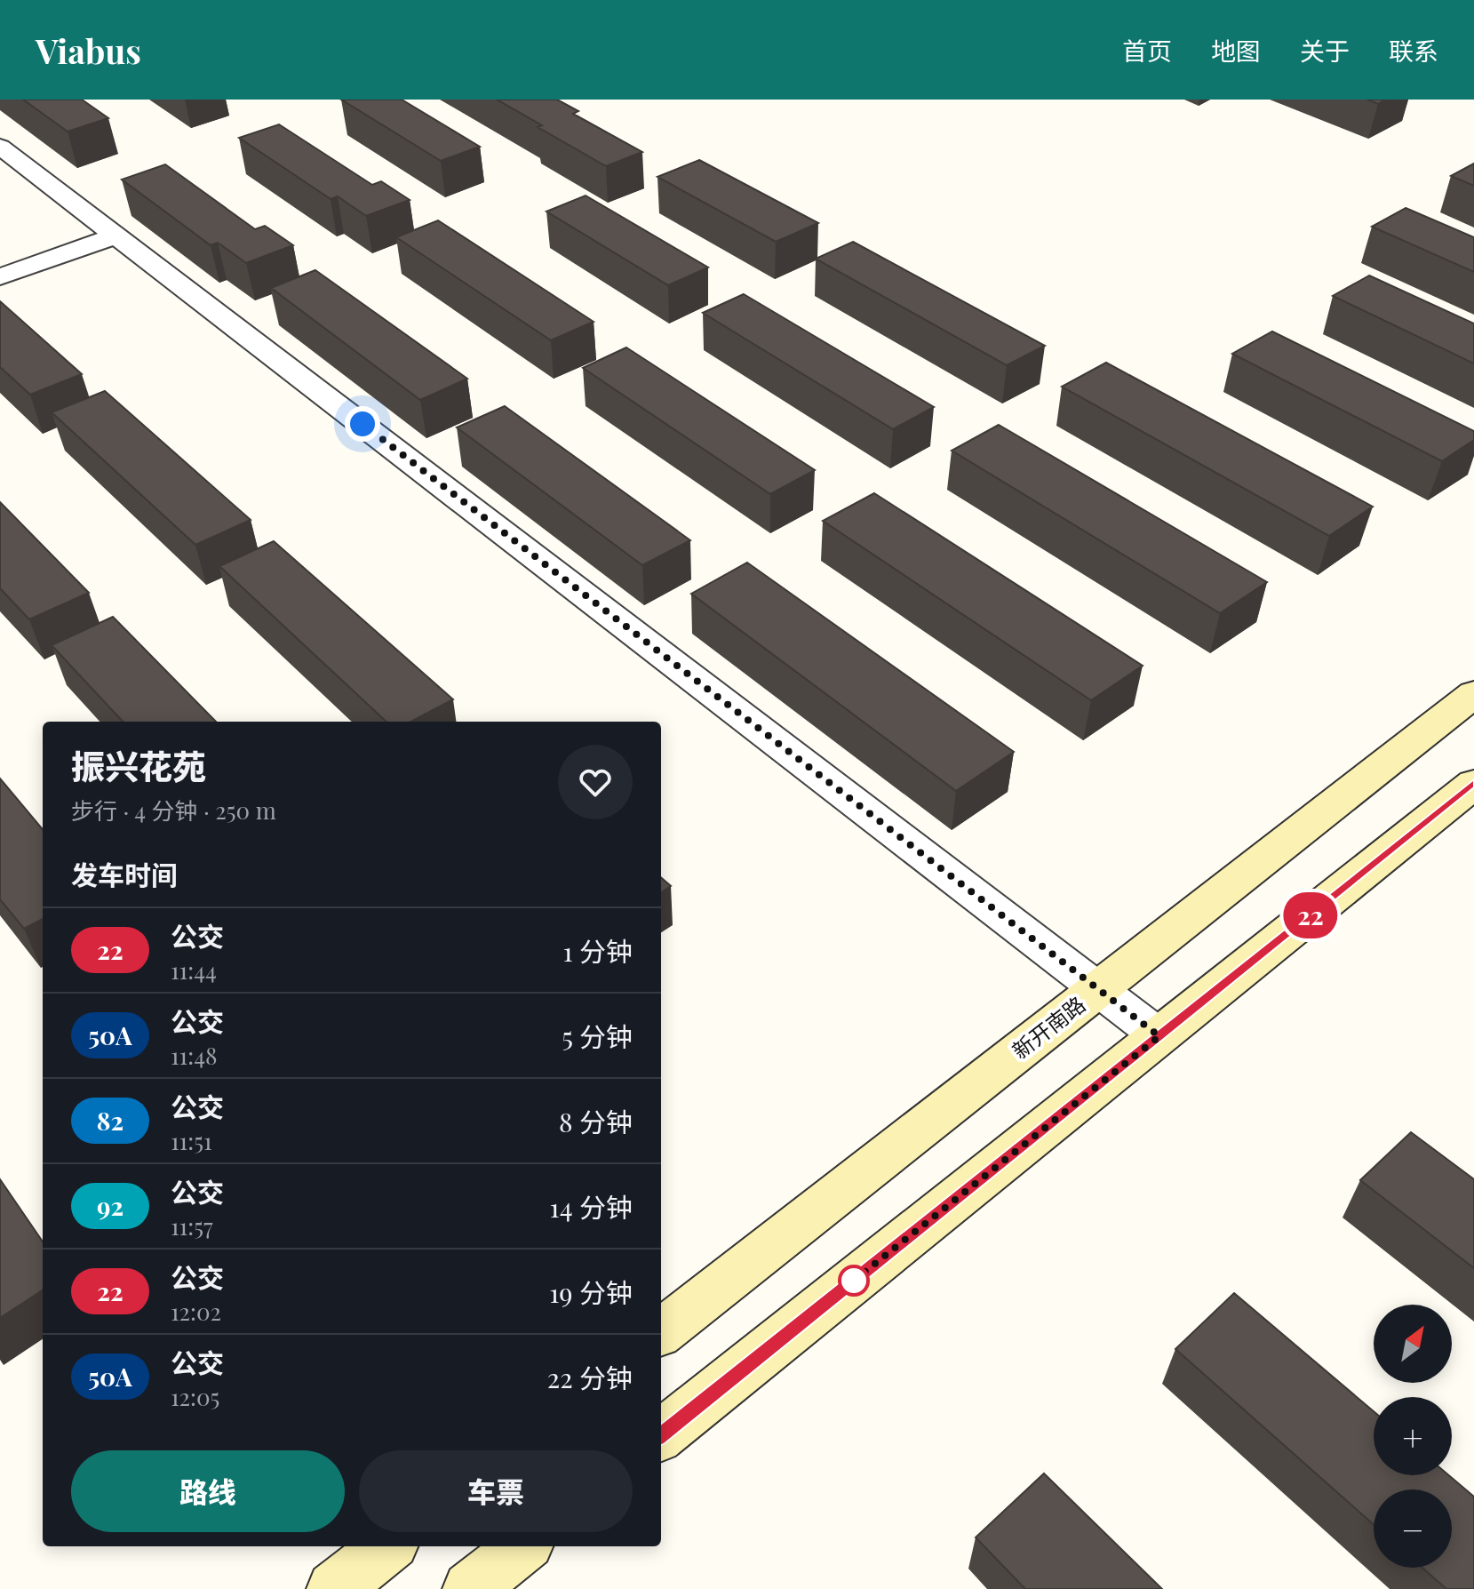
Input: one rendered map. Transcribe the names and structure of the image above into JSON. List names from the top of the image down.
{
  "streets": {
    "main road": ["新开南路"]
  },
  "lines": ["bus line 22"],
  "north": "top right",
  "page": {
    "header": "Viabus",
    "nav": [
      "首页",
      "地图",
      "关于",
      "联系"
    ],
    "on_map": "22",
    "heading": [
      ["振兴花苑", "步行 · 4 分钟 · 250 m"],
      "发车时间"
    ],
    "list": [
      {
        "mark": "22",
        "name": "公交",
        "note": "11:44",
        "value": "1 分钟"
      },
      {
        "mark": "50A",
        "name": "公交",
        "note": "11:48",
        "value": "5 分钟"
      },
      {
        "mark": "82",
        "name": "公交",
        "note": "11:51",
        "value": "8 分钟"
      },
      {
        "mark": "92",
        "name": "公交",
        "note": "11:57",
        "value": "14 分钟"
      },
      {
        "mark": "22",
        "name": "公交",
        "note": "12:02",
        "value": "19 分钟"
      },
      {
        "mark": "50A",
        "name": "公交",
        "note": "12:05",
        "value": "22 分钟"
      }
    ],
    "map_buttons": ["+", "−"],
    "buttons": ["路线", "车票"]
  }
}
